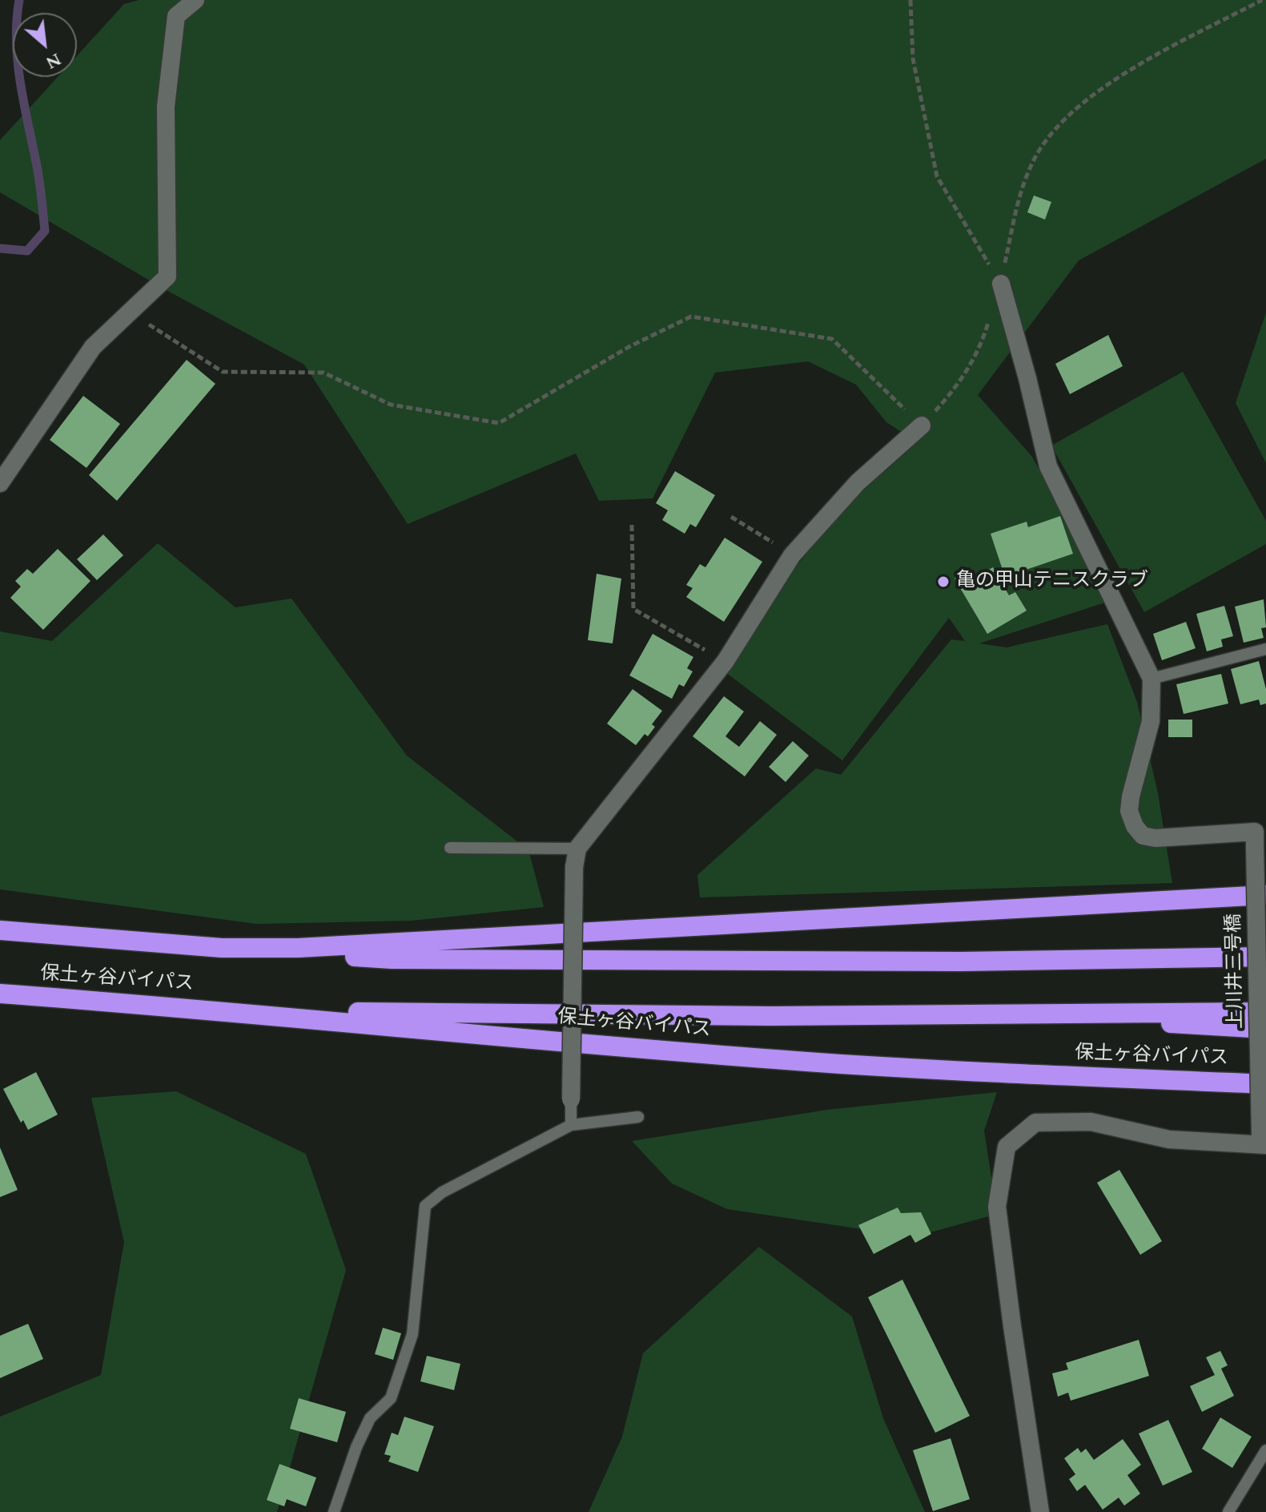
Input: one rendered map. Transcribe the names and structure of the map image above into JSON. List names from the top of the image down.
{
  "streets": {
    "highway": ["保土ヶ谷バイパス"],
    "street": ["上川井三号橋"]
  },
  "places": ["亀の甲山テニスクラブ"],
  "north": "bottom right"
}
